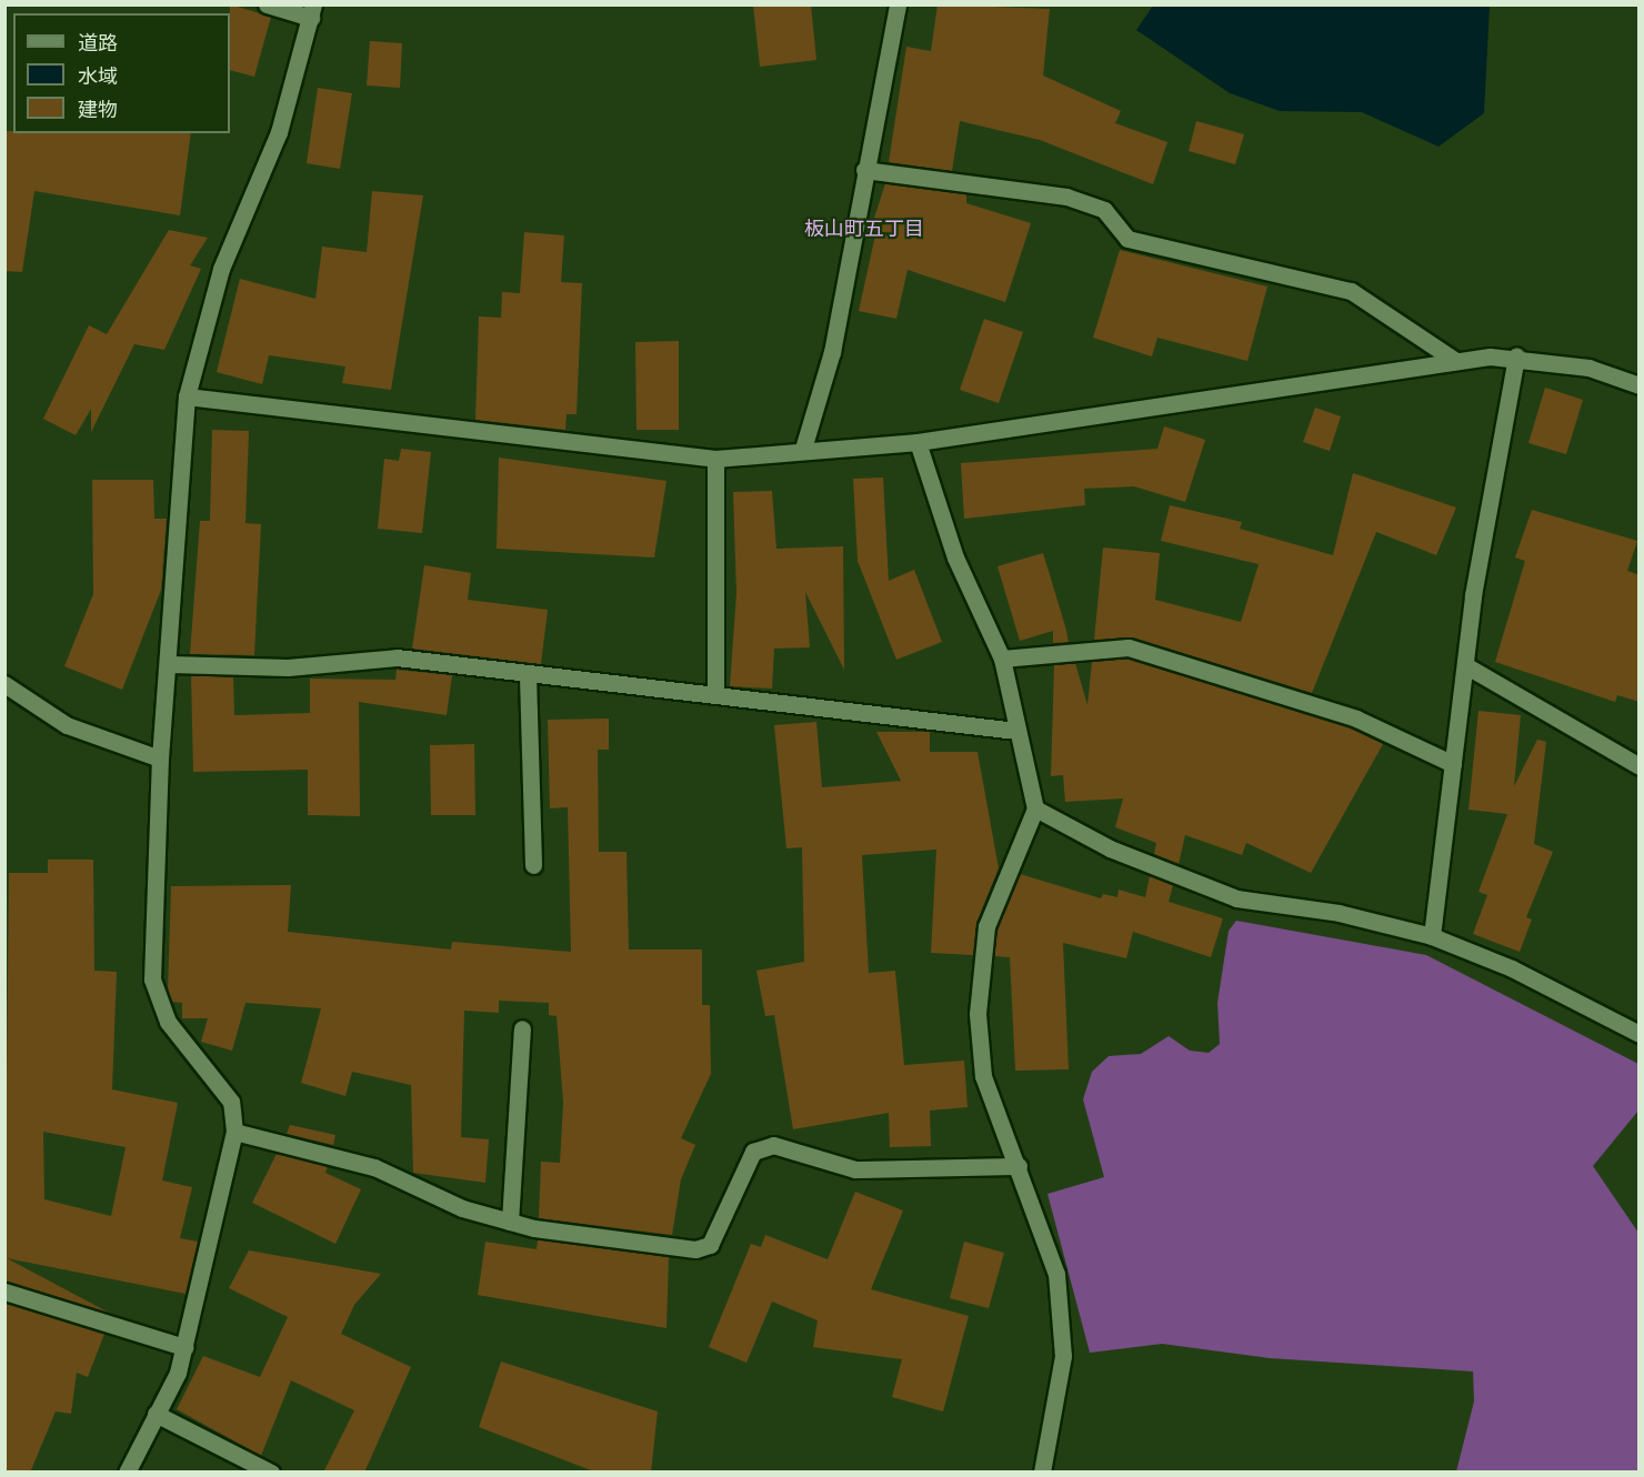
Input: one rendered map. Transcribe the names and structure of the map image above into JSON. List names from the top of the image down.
{
  "districts": ["板山町五丁目"],
  "legend": ["道路", "水域", "建物"]
}
